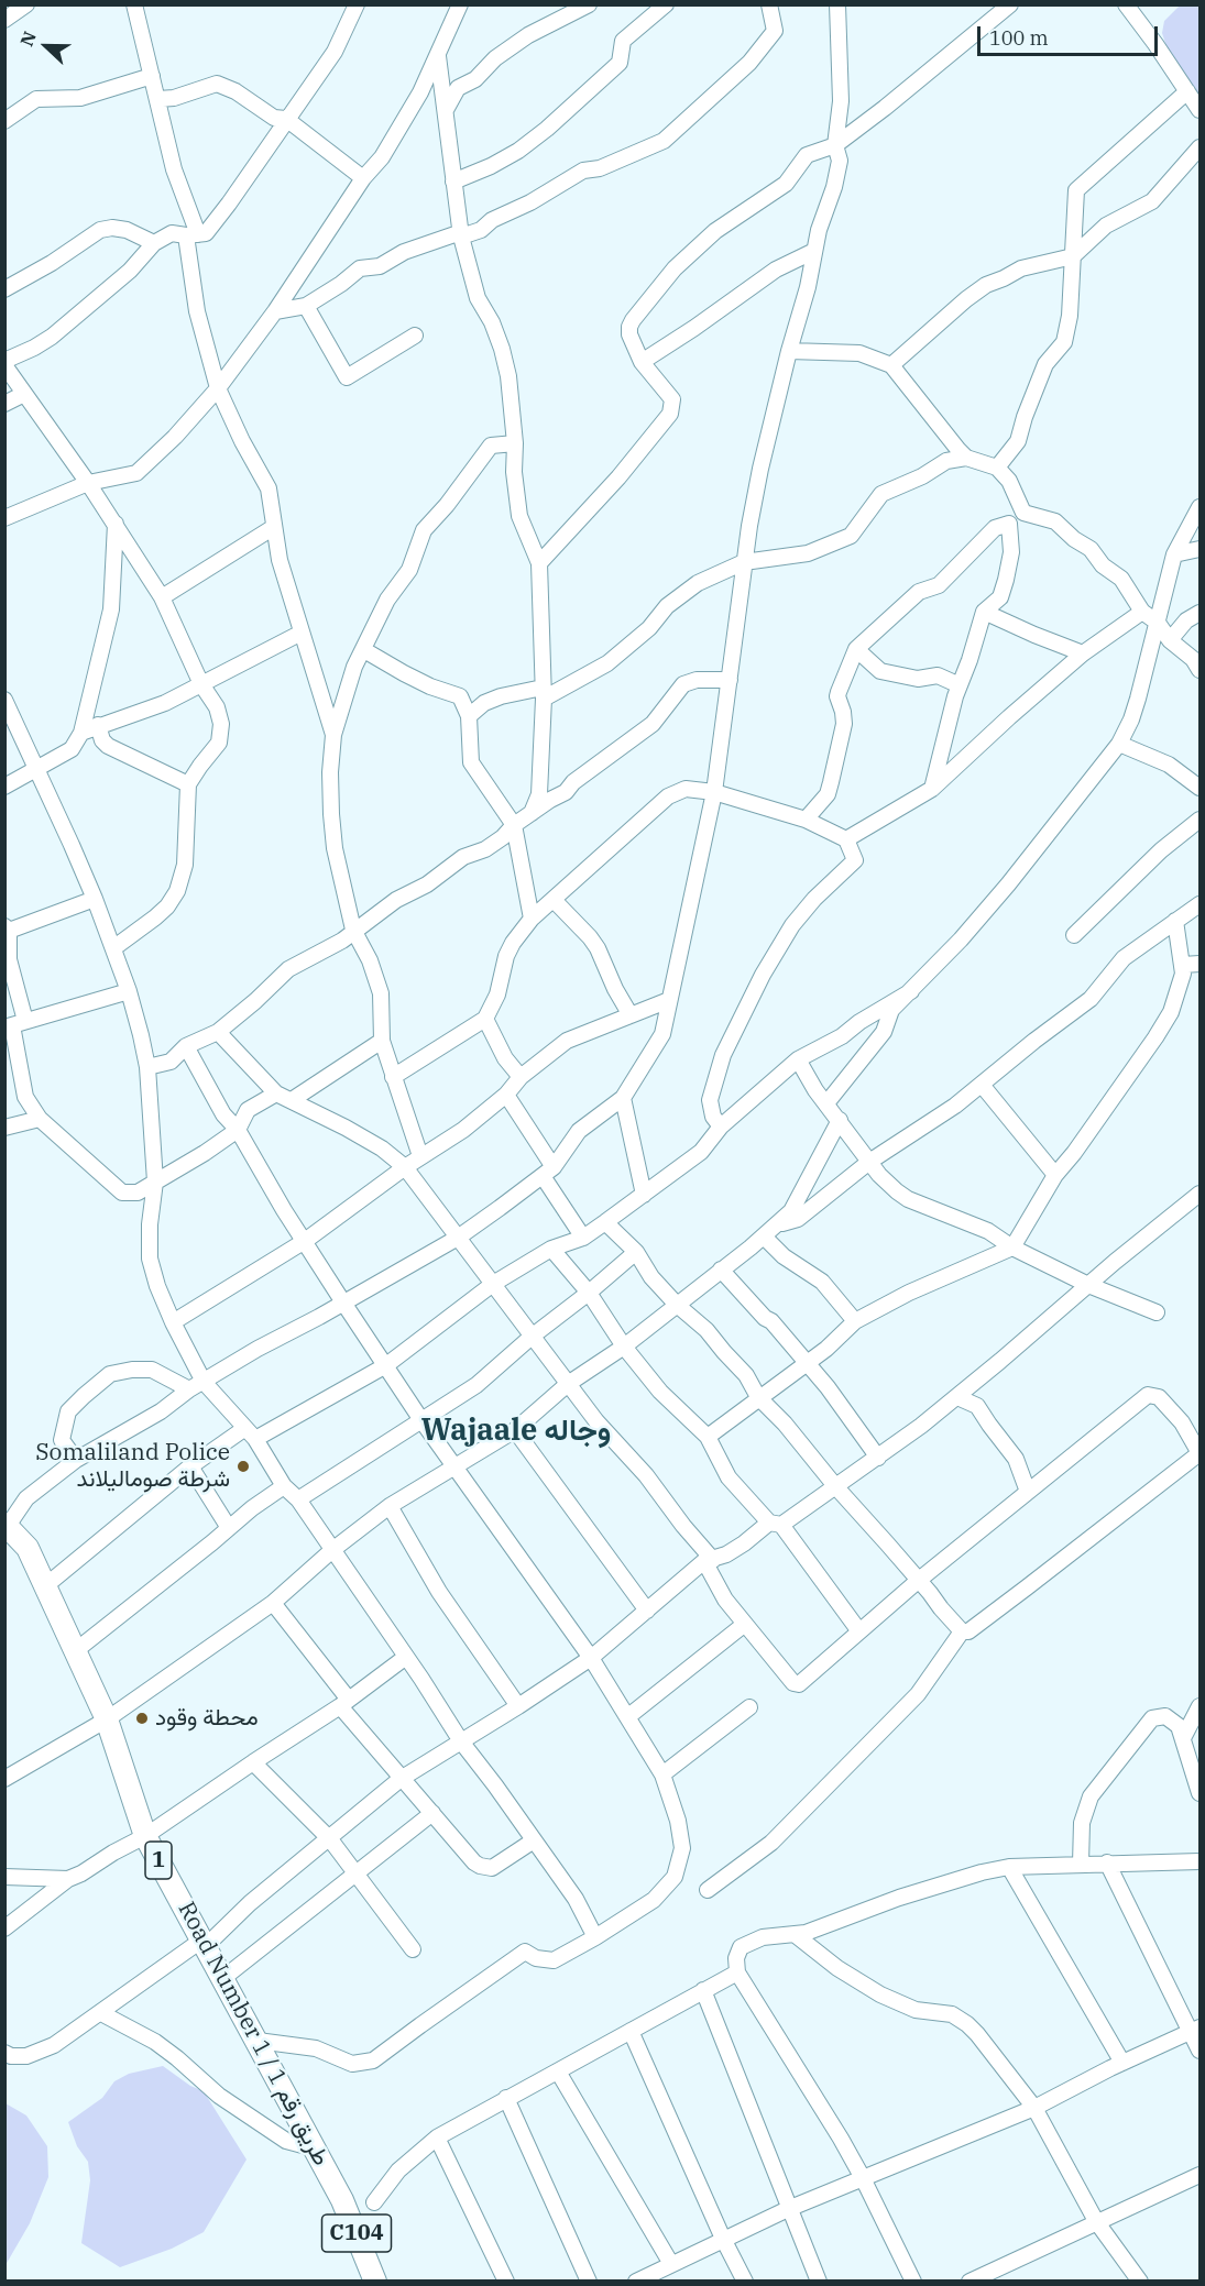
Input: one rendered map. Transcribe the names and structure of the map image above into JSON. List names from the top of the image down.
{
  "streets": {
    "highway": ["1", "Road Number 1 / طريق رقم 1", "C104"]
  },
  "crossings": [
    ["Road Number 1 / طريق رقم 1", "C104"]
  ],
  "districts": ["Wajaale وجاله"],
  "places": ["Somaliland Police شرطة صوماليلاند", "محطة وقود"],
  "scale_bar": "100 m",
  "north": "left"
}
